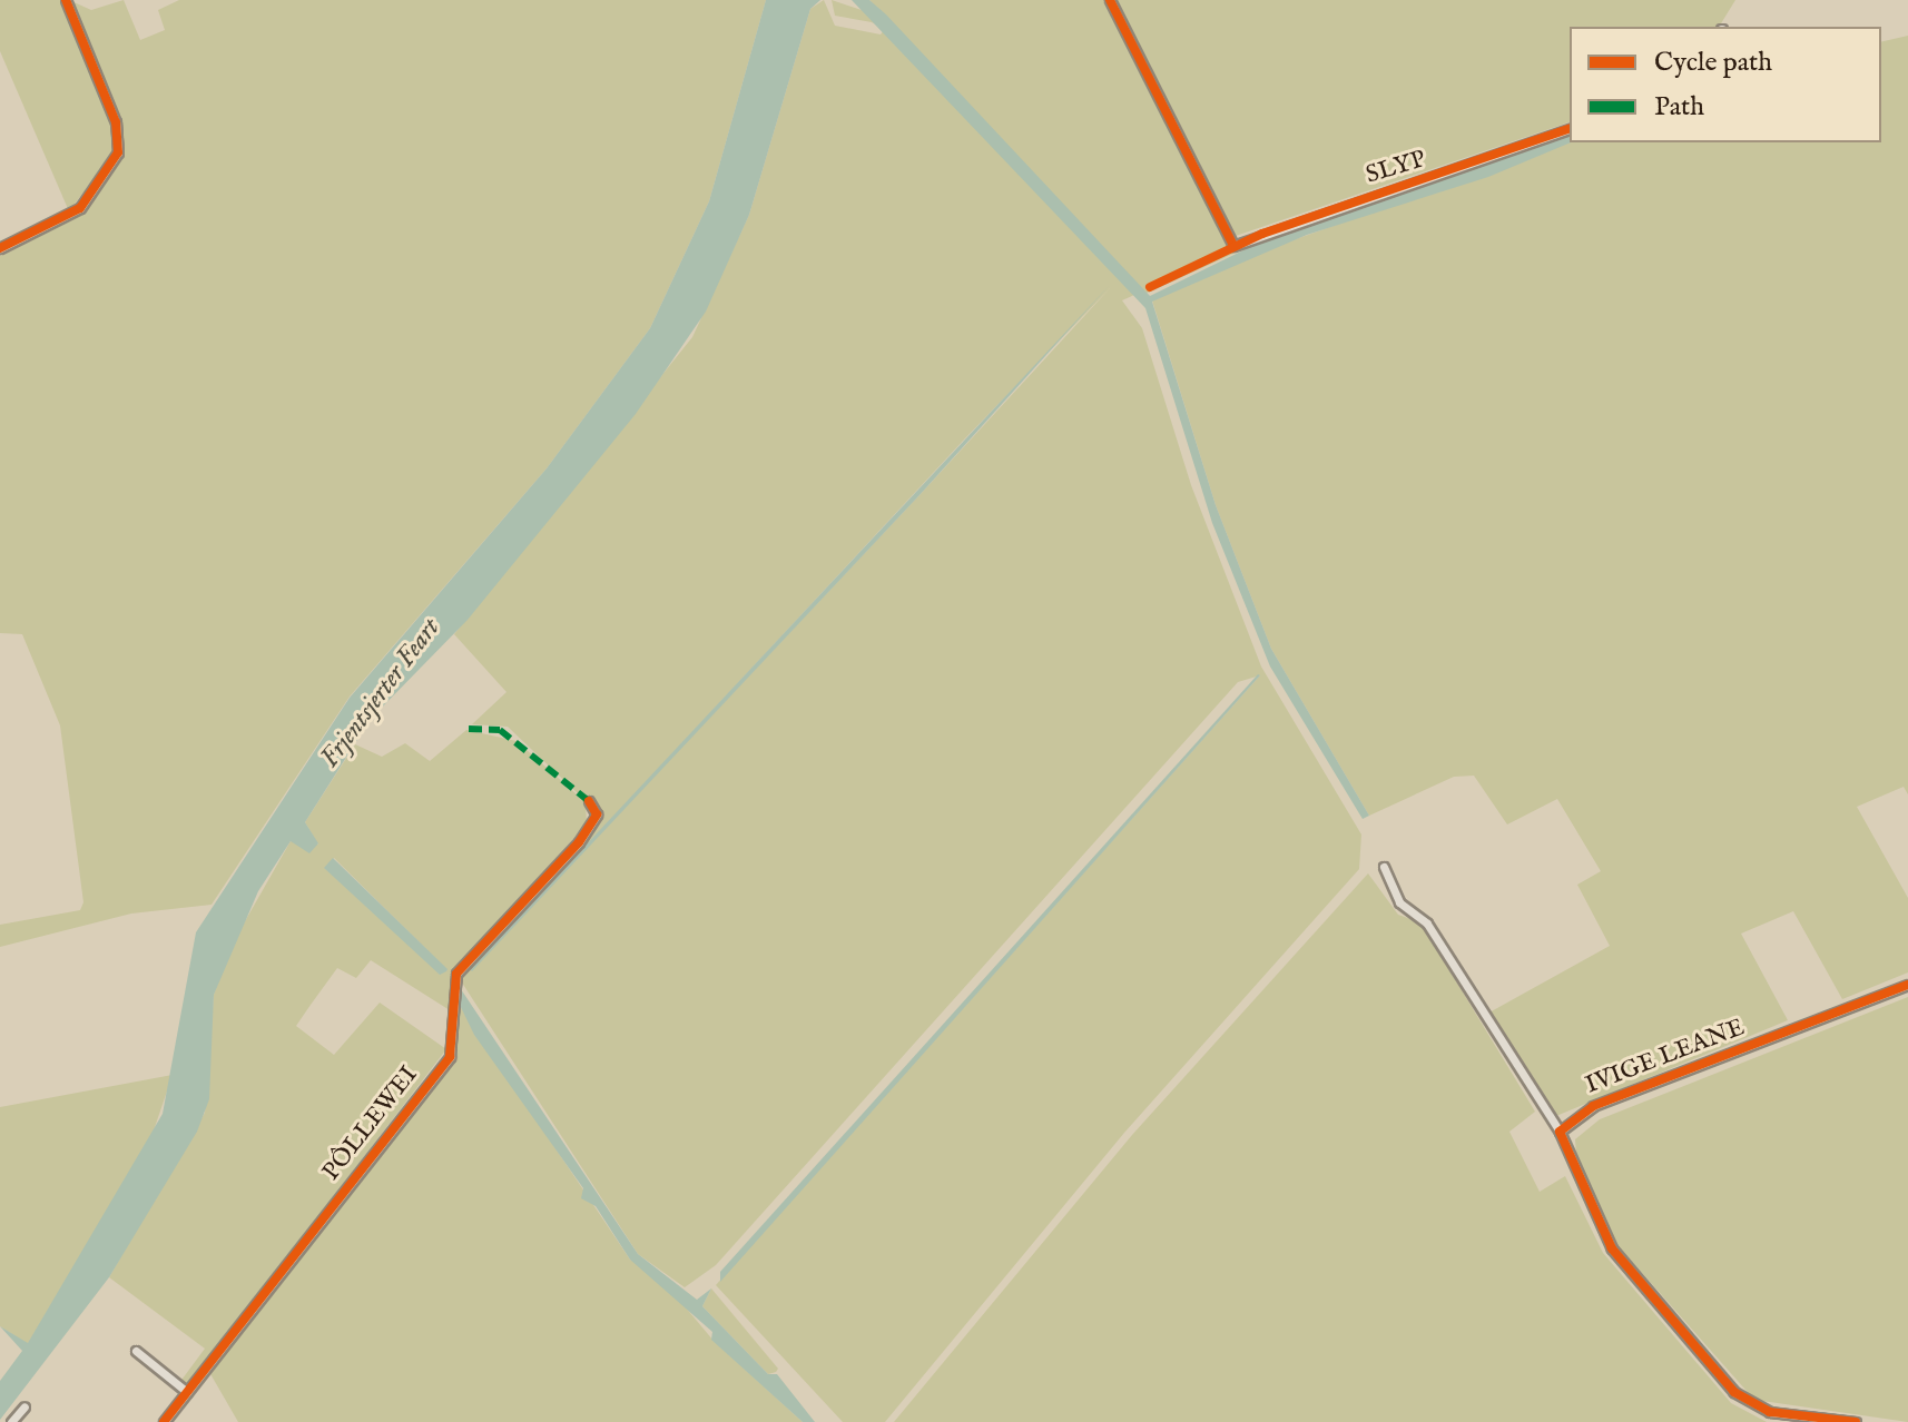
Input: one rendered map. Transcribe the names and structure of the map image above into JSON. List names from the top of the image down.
{
  "streets": {
    "street": ["SLYP", "IVIGE LEANE", "PÔLLEWEI"]
  },
  "water": ["Frjentsjerter Feart"],
  "legend": ["Cycle path", "Path"]
}
